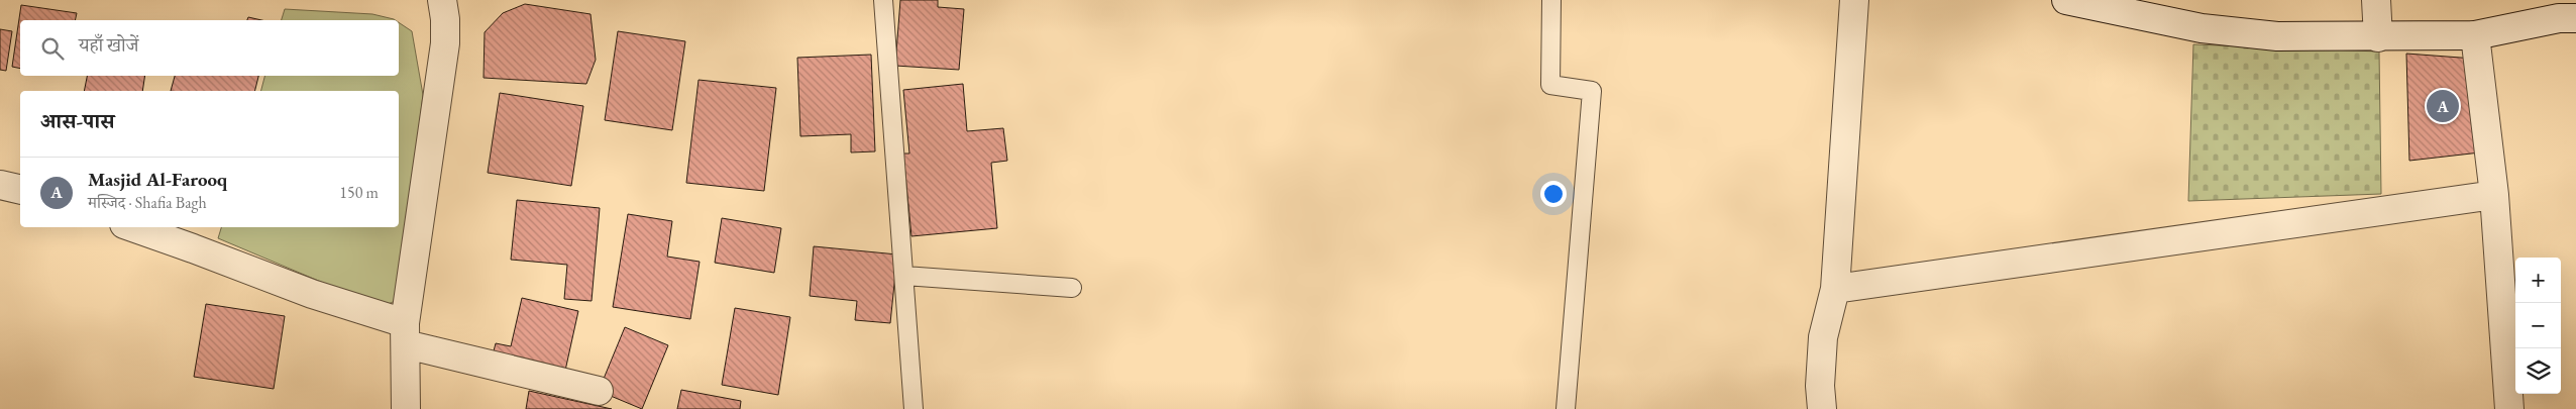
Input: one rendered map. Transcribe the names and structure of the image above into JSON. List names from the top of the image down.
{
  "page": {
    "search": "यहाँ खोजें",
    "pins": "A",
    "heading": "आस-पास",
    "list": [
      {
        "mark": "A",
        "name": "Masjid Al-Farooq",
        "note": "मस्जिद · Shafia Bagh",
        "value": "150 m"
      }
    ],
    "map_buttons": ["+", "−"]
  }
}
